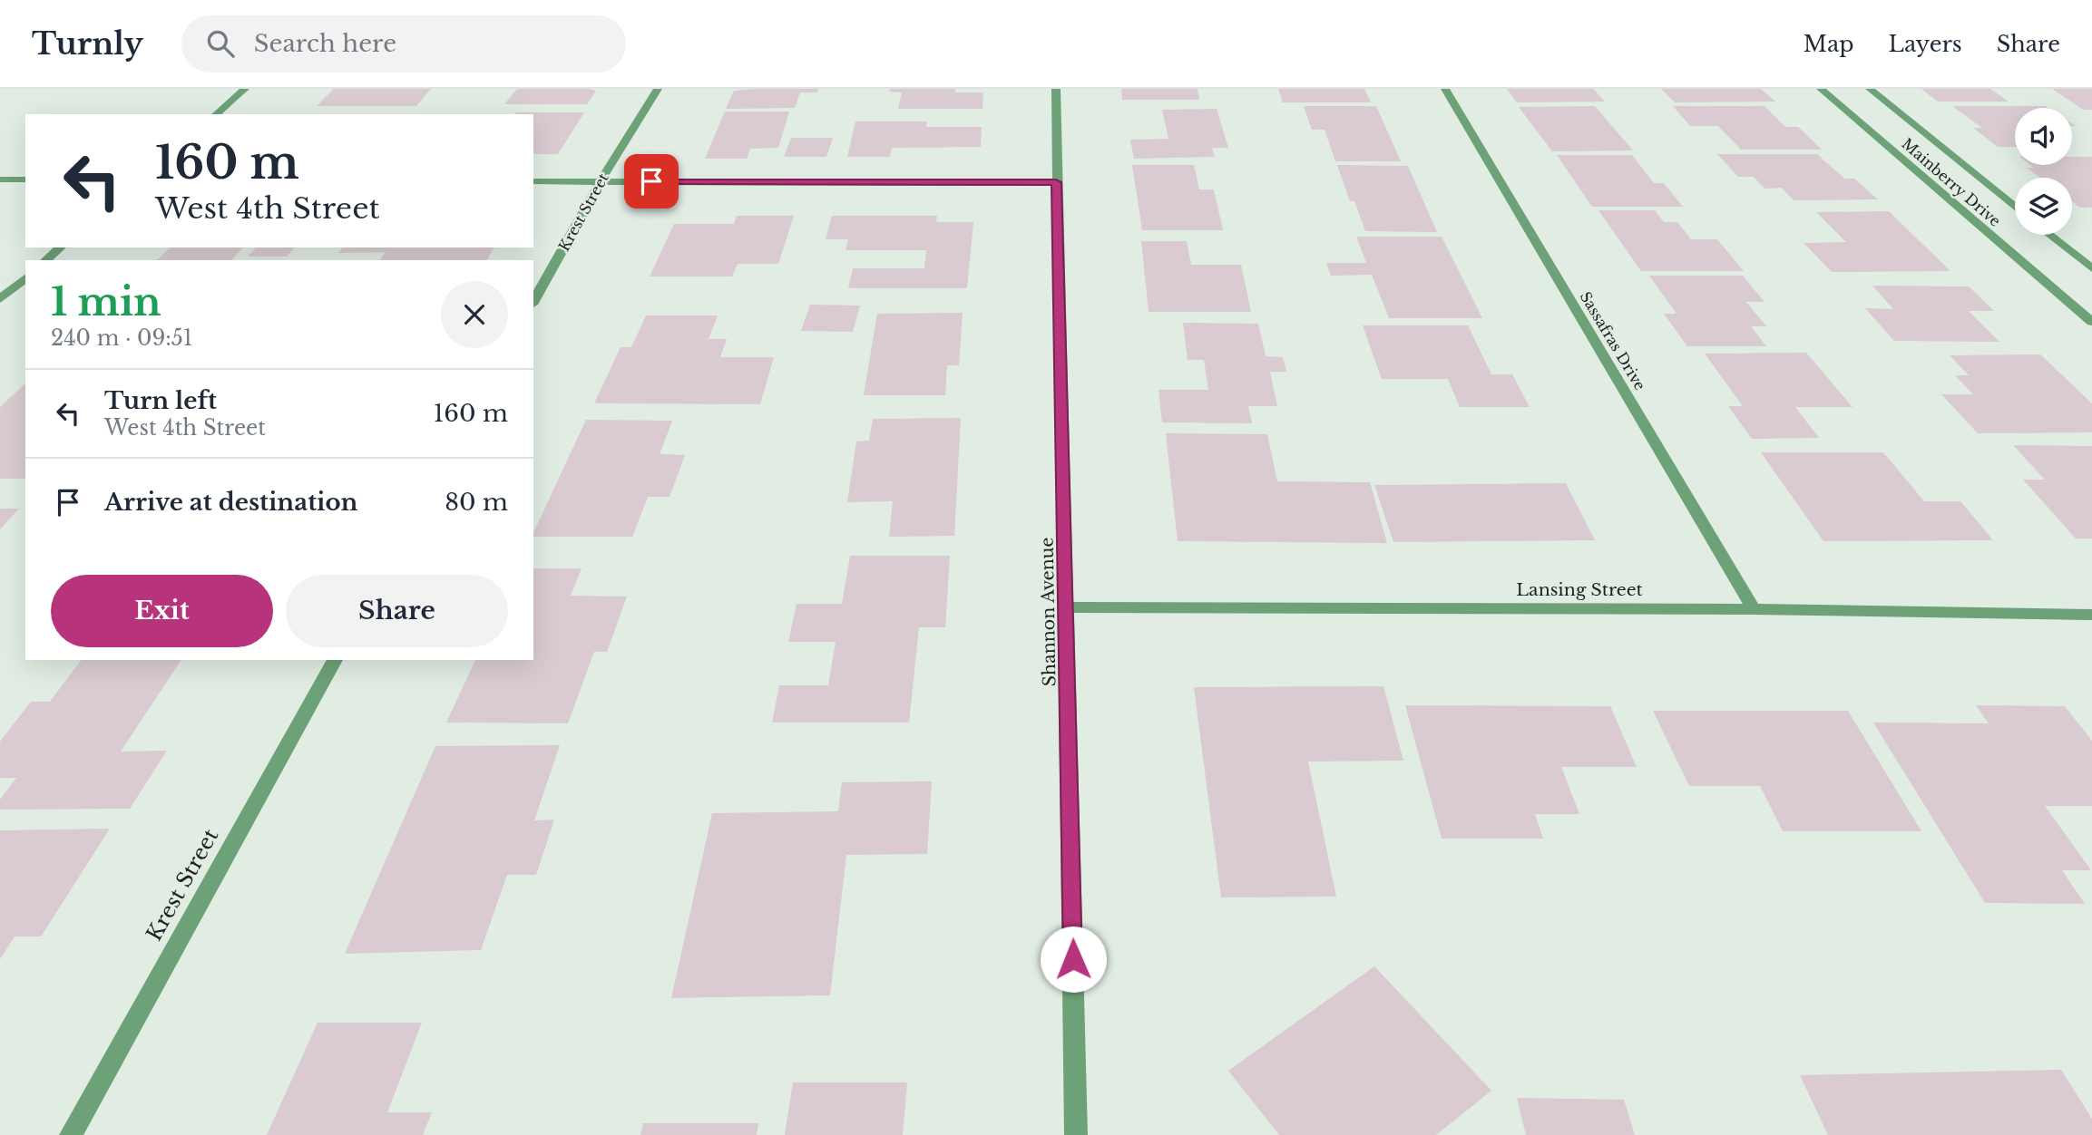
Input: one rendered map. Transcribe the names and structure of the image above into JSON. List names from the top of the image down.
{
  "streets": {
    "street": [
      "Mainberry Drive",
      "Krest Street",
      "Sassafras Drive",
      "Lansing Street",
      "Shannon Avenue"
    ]
  },
  "crossings": [
    ["Sassafras Drive", "Lansing Street"],
    ["Lansing Street", "Shannon Avenue"]
  ],
  "page": {
    "header": "Turnly",
    "search": "Search here",
    "nav": ["Map", "Layers", "Share"],
    "turn": ["160 m", "West 4th Street"],
    "heading": ["1 min", "240 m · 09:51"],
    "list": [
      {
        "name": "Turn left",
        "note": "West 4th Street",
        "value": "160 m"
      },
      {
        "name": "Arrive at destination",
        "value": "80 m"
      }
    ],
    "buttons": ["Exit", "Share"]
  }
}
